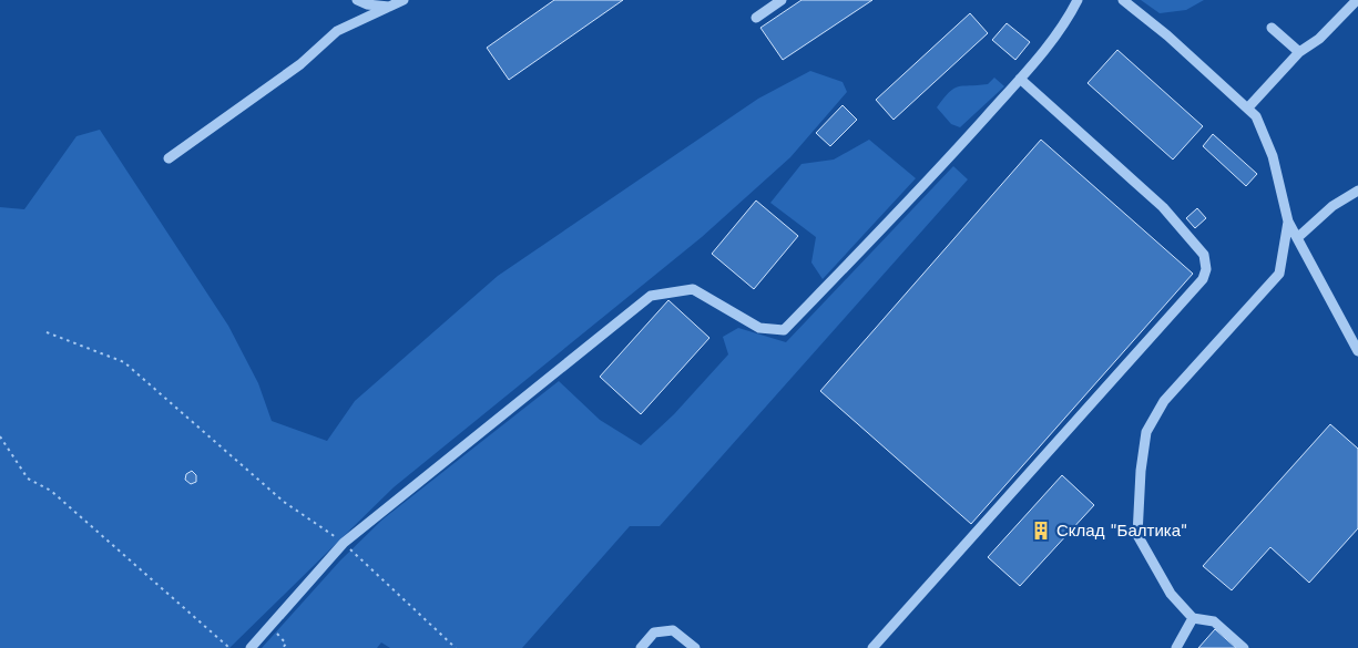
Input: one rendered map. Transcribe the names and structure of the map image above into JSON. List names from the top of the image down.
{
  "places": {
    "building": ["Склад \"Балтика\""]
  }
}
